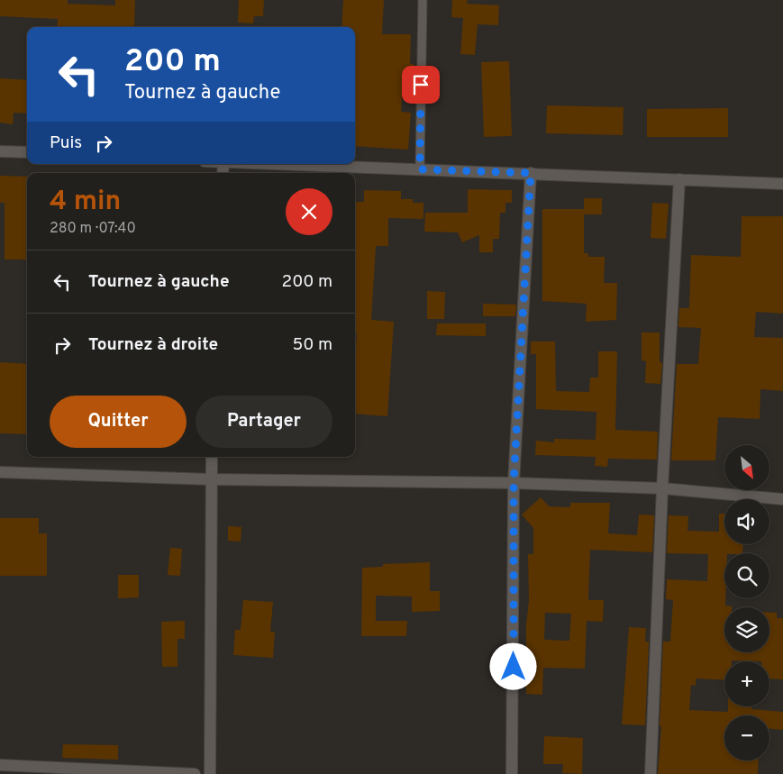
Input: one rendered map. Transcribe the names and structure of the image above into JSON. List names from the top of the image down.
{
  "north": "bottom right",
  "page": {
    "turn": ["200 m", "Tournez à gauche"],
    "then": "Puis",
    "heading": ["4 min", "280 m · 07:40"],
    "list": [
      {
        "name": "Tournez à gauche",
        "value": "200 m"
      },
      {
        "name": "Tournez à droite",
        "value": "50 m"
      }
    ],
    "buttons": ["Quitter", "Partager"],
    "map_buttons": ["+", "−"]
  }
}
